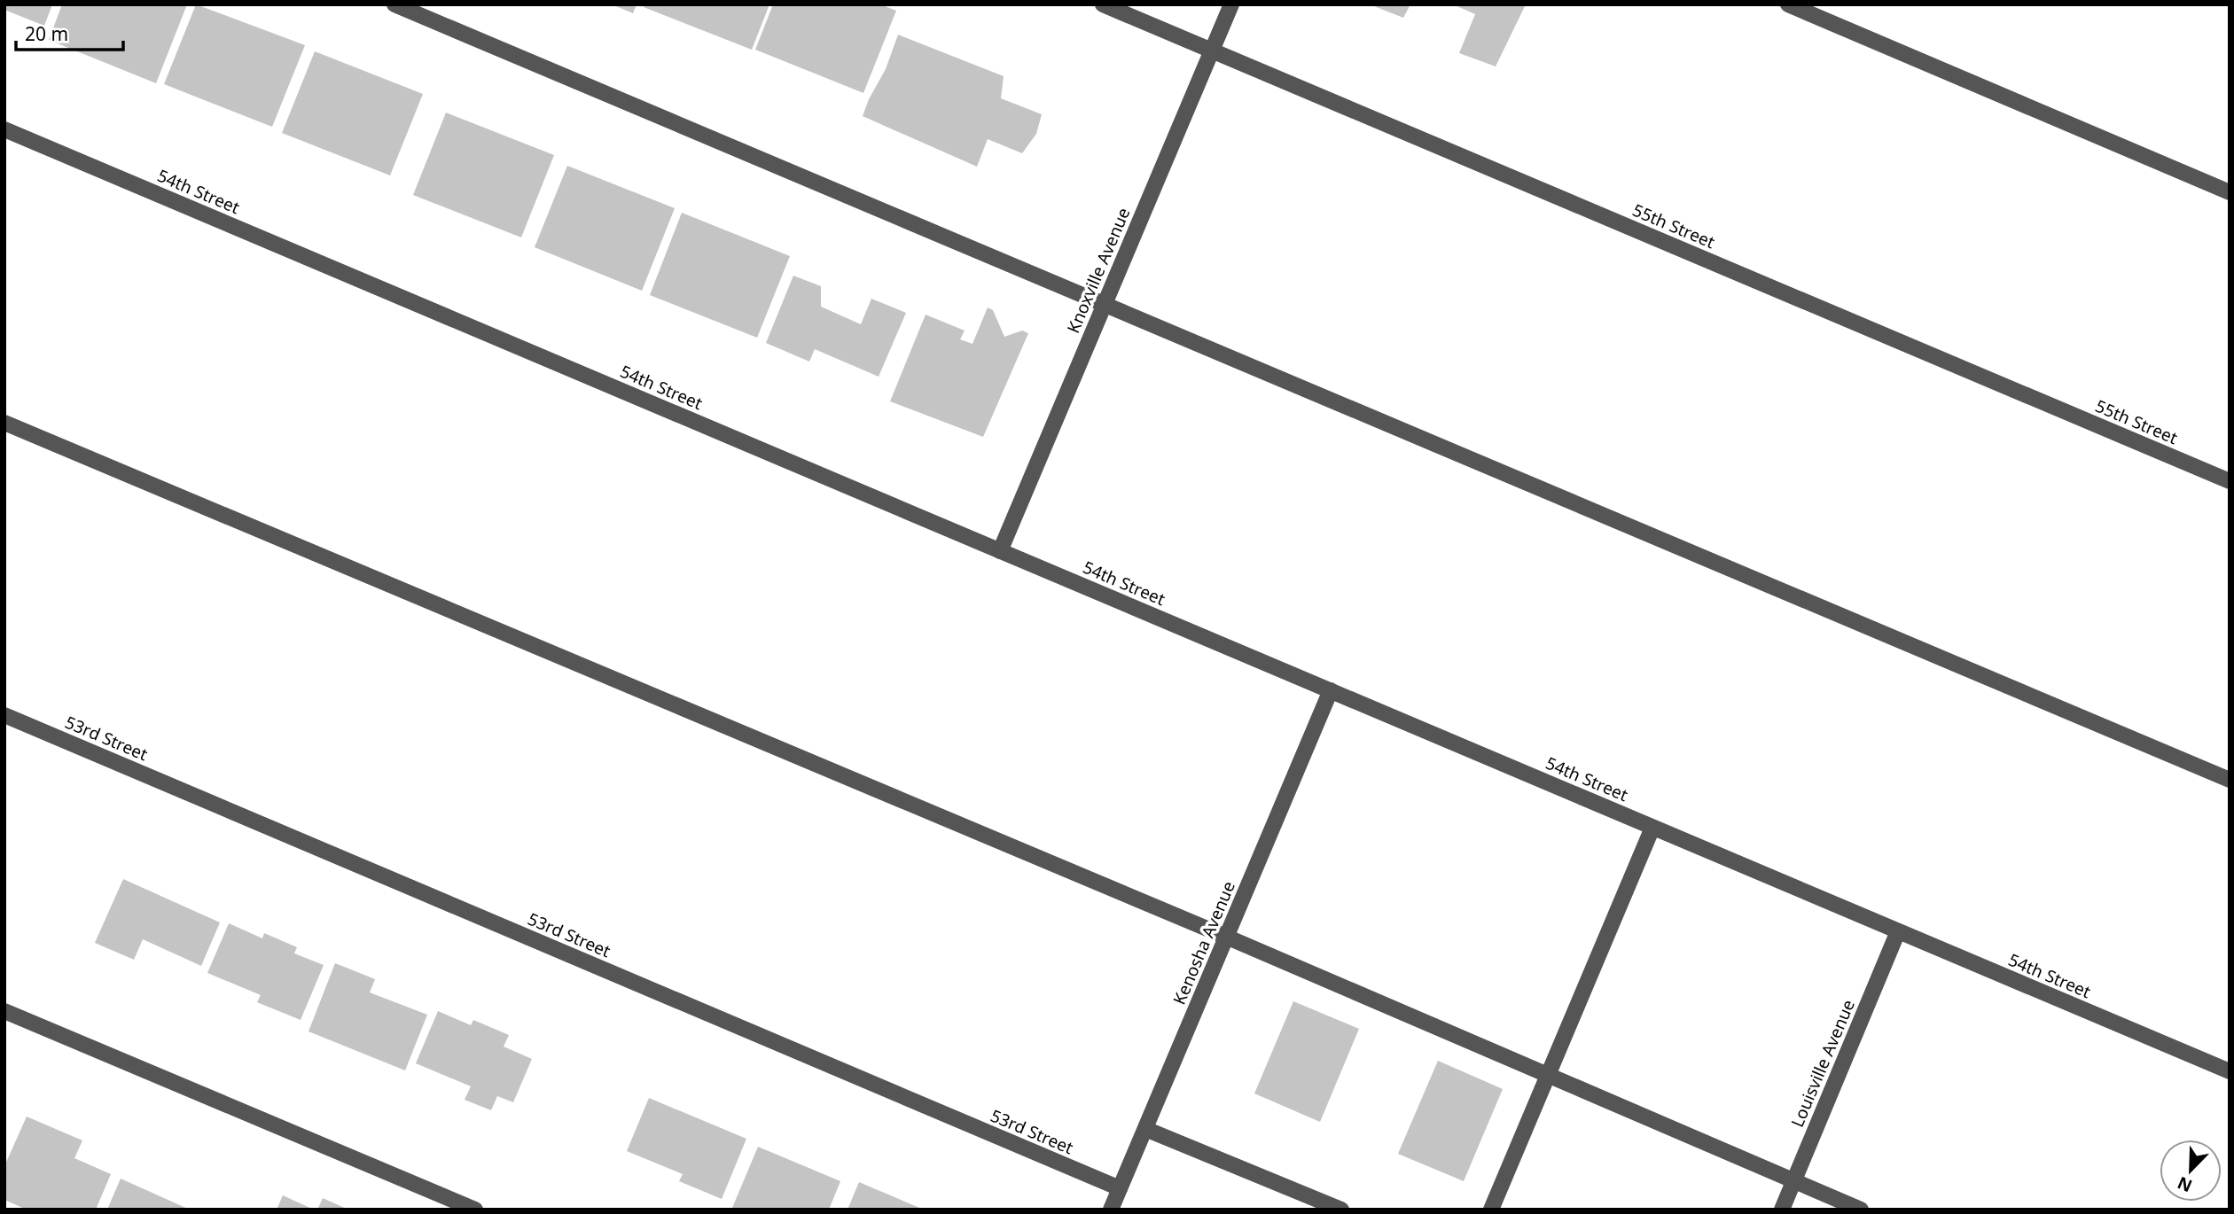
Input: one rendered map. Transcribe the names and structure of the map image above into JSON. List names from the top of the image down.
{
  "streets": {
    "street": [
      "54th Street",
      "55th Street",
      "Knoxville Avenue",
      "53rd Street",
      "Kenosha Avenue",
      "Louisville Avenue"
    ]
  },
  "crossings": [
    ["54th Street", "Knoxville Avenue"],
    ["54th Street", "Kenosha Avenue"],
    ["54th Street", "Louisville Avenue"],
    ["55th Street", "Knoxville Avenue"],
    ["53rd Street", "Kenosha Avenue"]
  ],
  "scale_bar": "20 m",
  "north": "bottom left"
}
